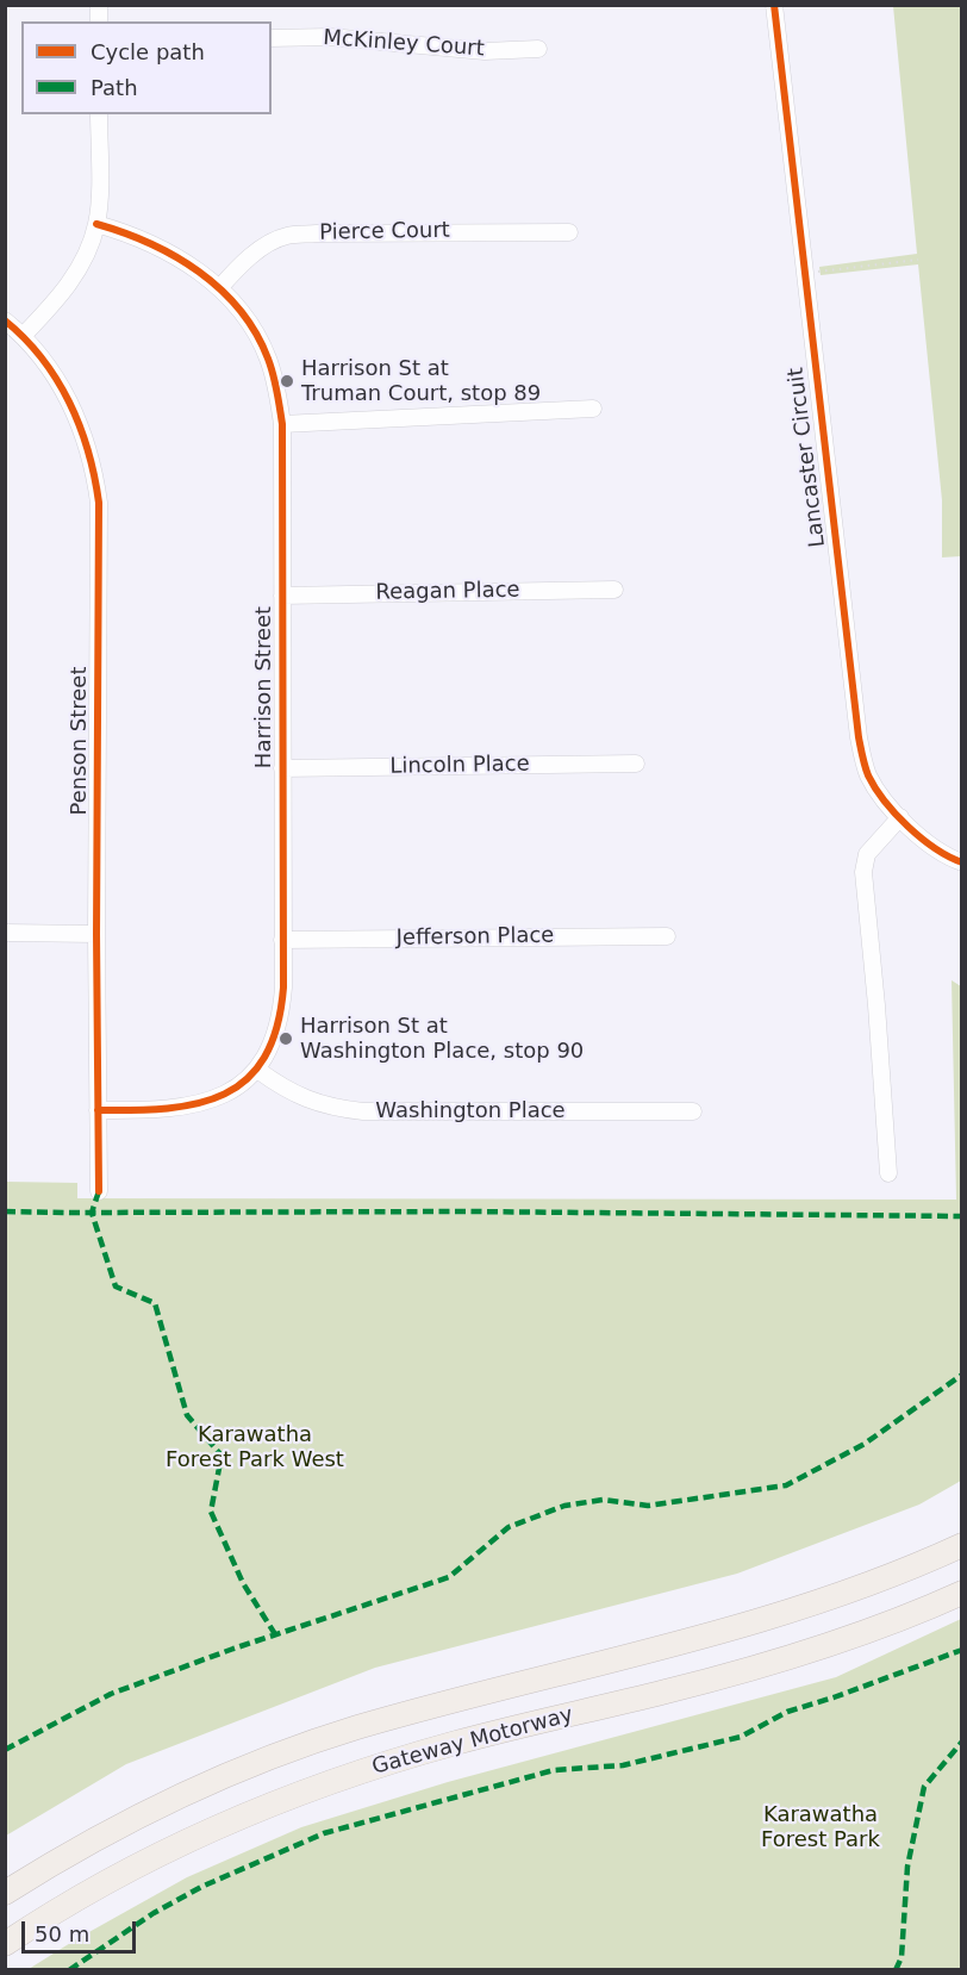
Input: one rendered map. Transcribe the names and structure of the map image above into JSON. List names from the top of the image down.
{
  "streets": {
    "highway": ["Gateway Motorway"],
    "street": [
      "McKinley Court",
      "Pierce Court",
      "Lancaster Circuit",
      "Reagan Place",
      "Harrison Street",
      "Penson Street",
      "Lincoln Place",
      "Jefferson Place",
      "Washington Place"
    ]
  },
  "crossings": [
    ["Pierce Court", "Harrison Street"],
    ["Reagan Place", "Harrison Street"],
    ["Harrison Street", "Penson Street"],
    ["Harrison Street", "Lincoln Place"],
    ["Harrison Street", "Jefferson Place"],
    ["Harrison Street", "Washington Place"]
  ],
  "parks": ["Karawatha Forest Park West", "Karawatha Forest Park"],
  "places": ["Harrison St at Truman Court, stop 89", "Harrison St at Washington Place, stop 90"],
  "legend": ["Cycle path", "Path"],
  "scale_bar": "50 m"
}
